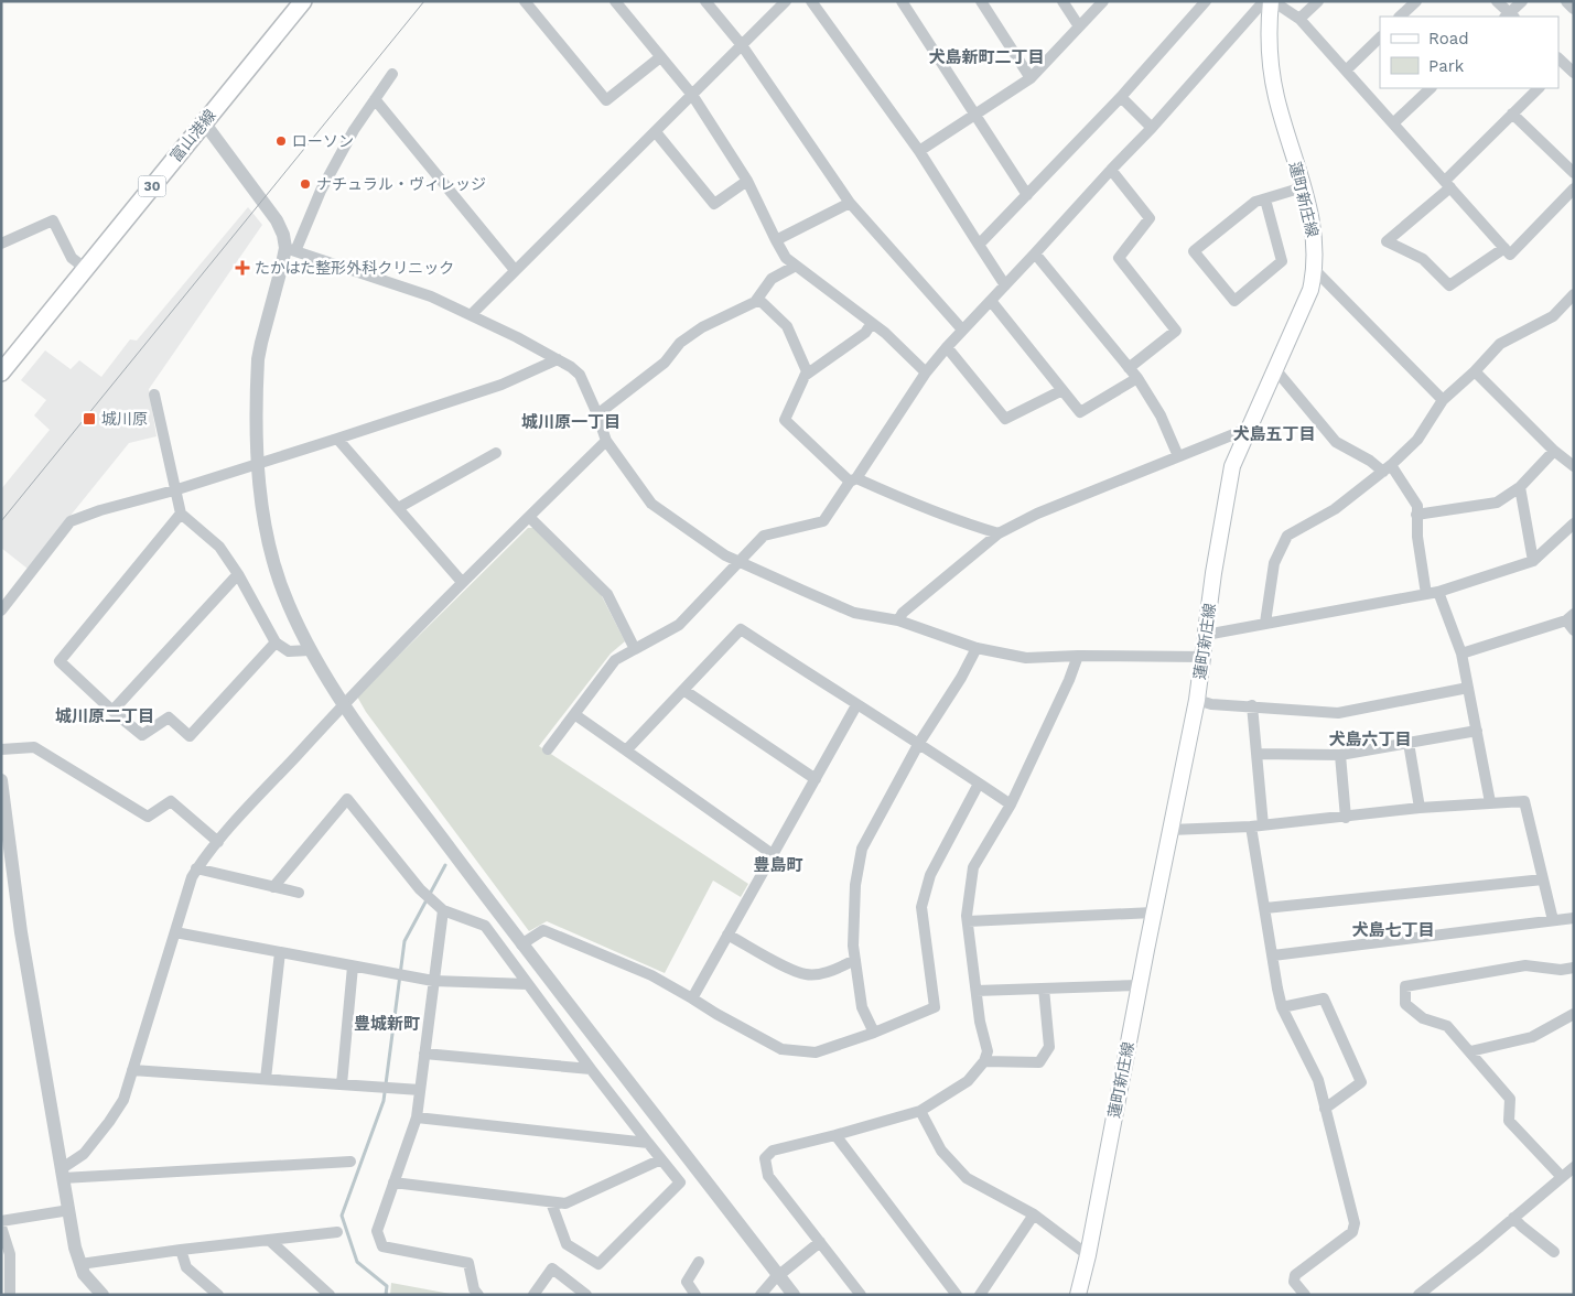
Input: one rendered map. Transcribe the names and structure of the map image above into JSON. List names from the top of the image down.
{
  "streets": {
    "main road": ["富山港線", "30", "蓮町新庄線"]
  },
  "districts": [
    "犬島新町二丁目",
    "城川原一丁目",
    "犬島五丁目",
    "城川原二丁目",
    "犬島六丁目",
    "豊島町",
    "犬島七丁目",
    "豊城新町"
  ],
  "places": {
    "other": ["ローソン", "ナチュラル・ヴィレッジ"],
    "health": ["たかはた整形外科クリニック"],
    "transit": ["城川原"]
  },
  "legend": ["Road", "Park"]
}
